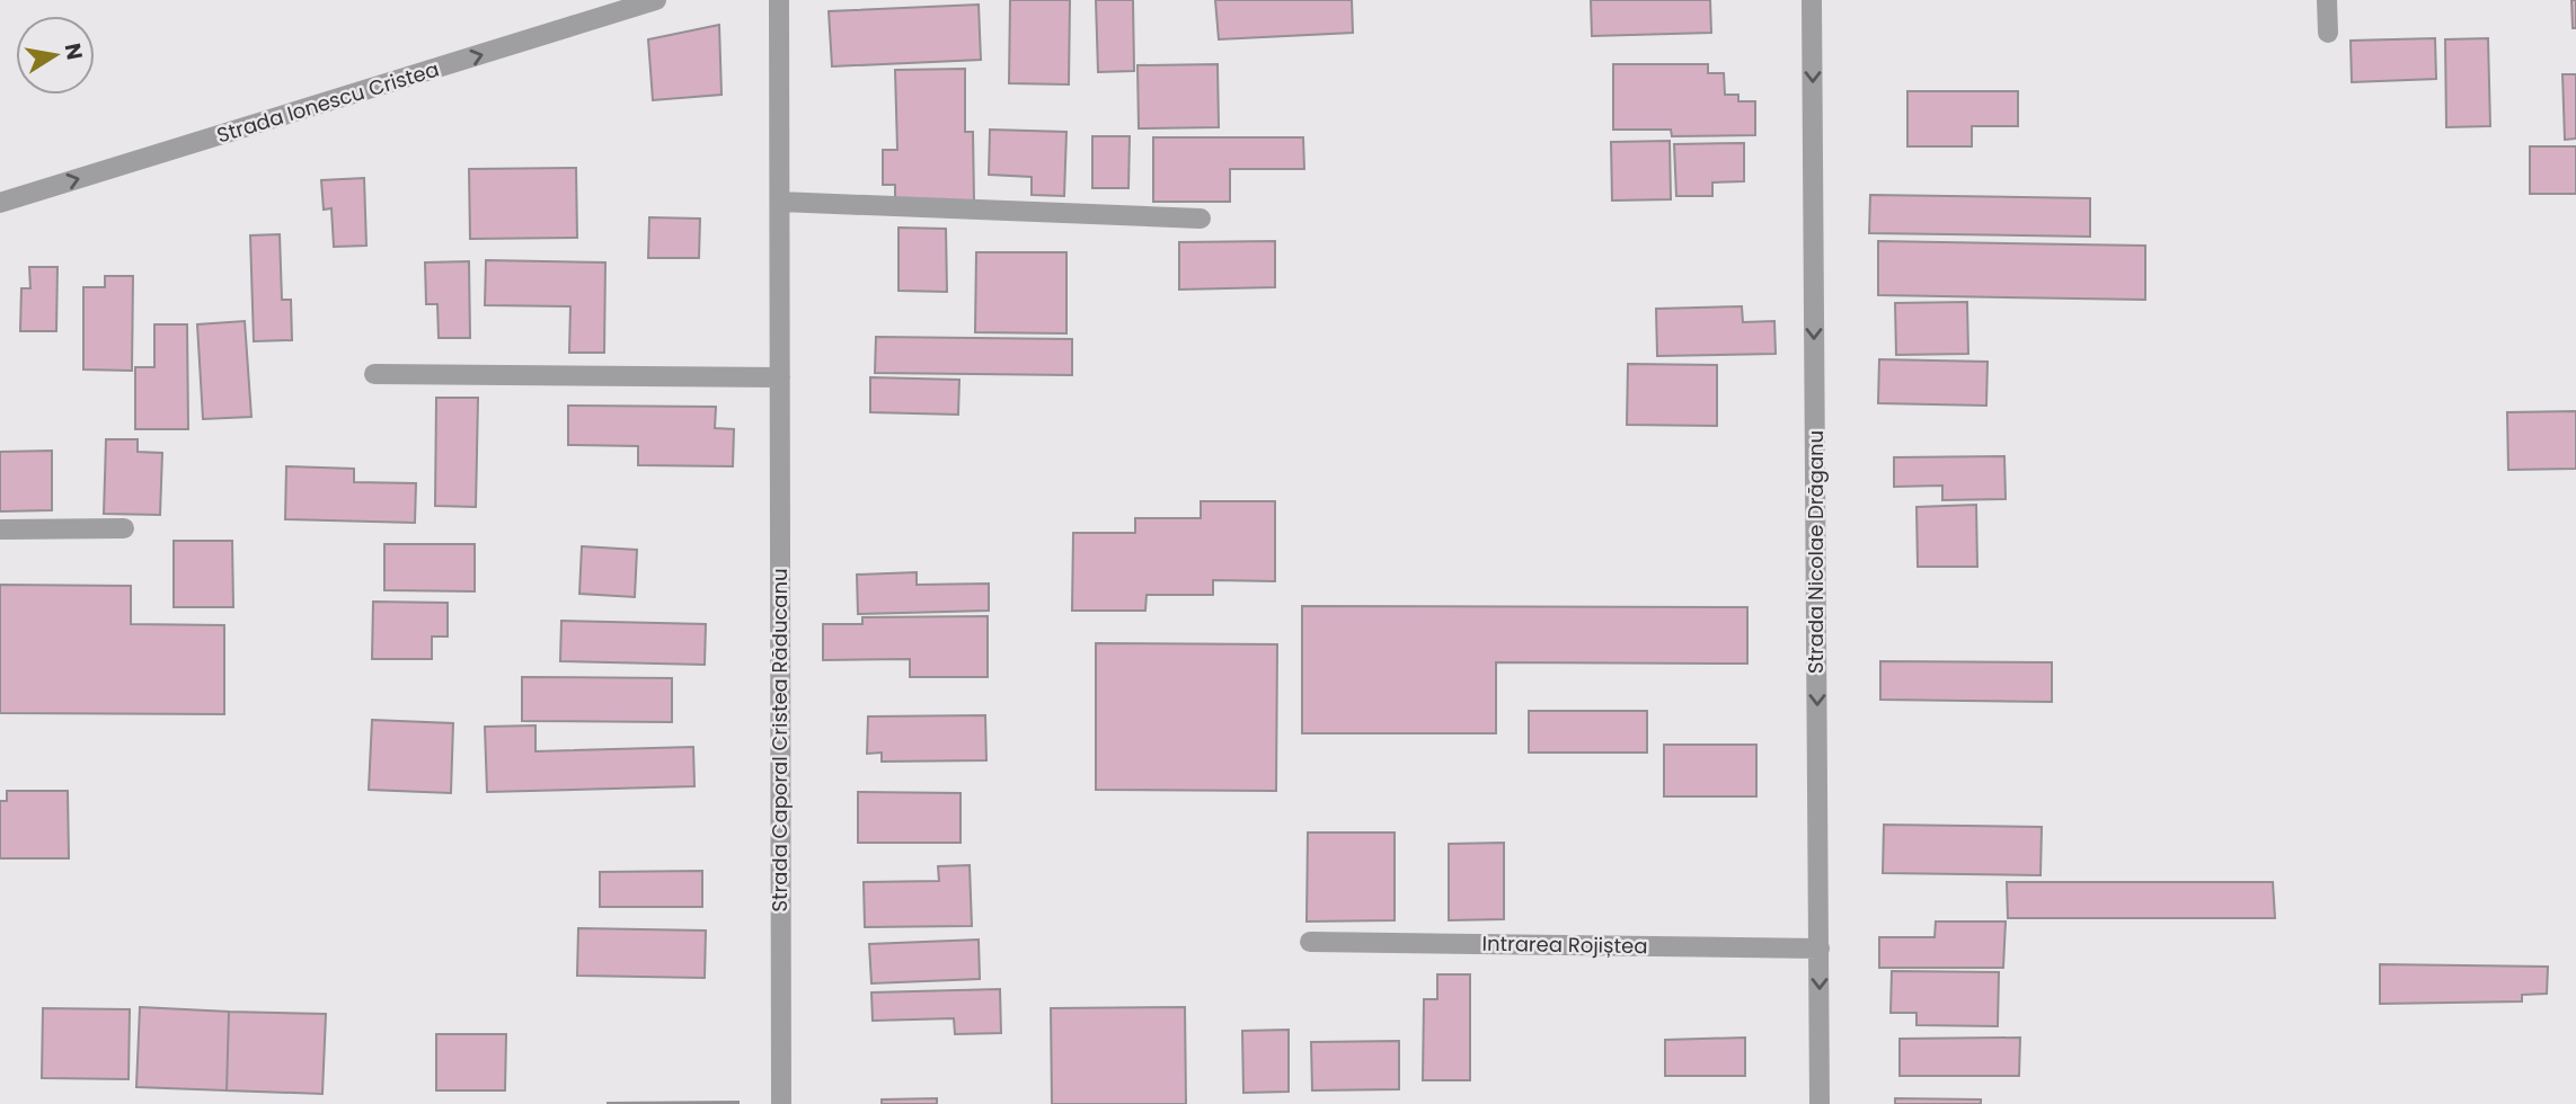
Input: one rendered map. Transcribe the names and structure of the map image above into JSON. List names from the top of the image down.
{
  "streets": {
    "street": [
      "Strada Ionescu Cristea",
      "Strada Nicolae Drăganu",
      "Strada Caporal Cristea Răducanu",
      "Intrarea Rojiștea"
    ]
  },
  "crossings": [
    ["Strada Nicolae Drăganu", "Intrarea Rojiștea"]
  ],
  "one_way": ["Strada Ionescu Cristea", "Strada Nicolae Drăganu"],
  "north": "right"
}
